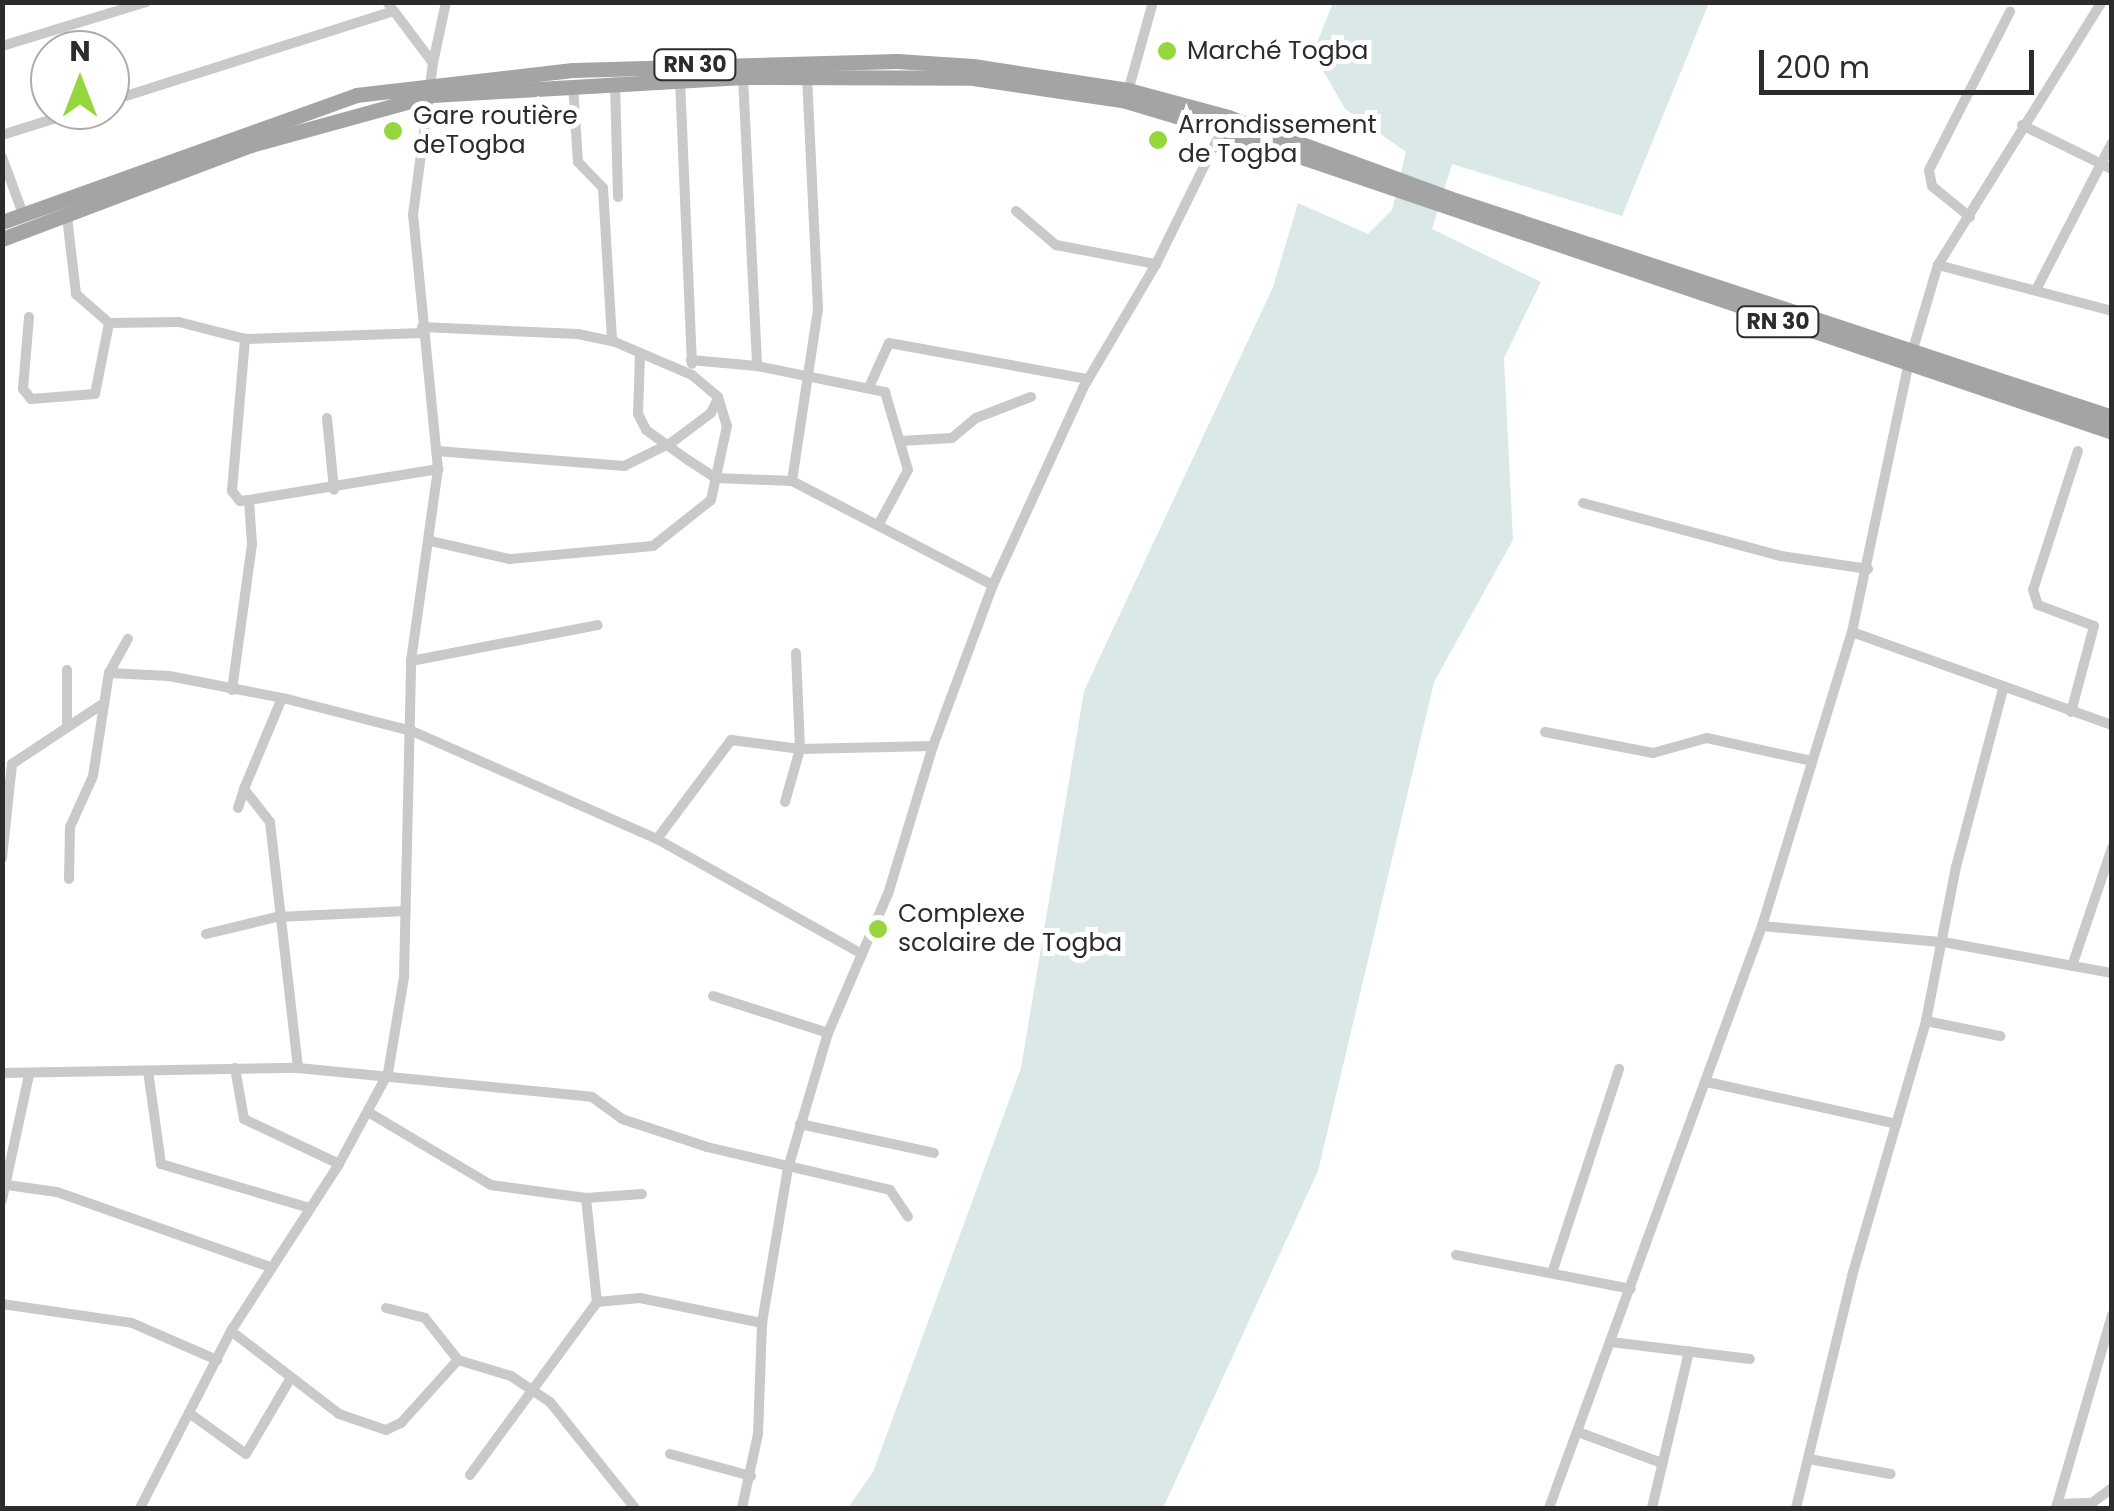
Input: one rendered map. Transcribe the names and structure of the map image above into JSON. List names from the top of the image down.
{
  "streets": {
    "main road": ["RN 30"]
  },
  "places": [
    "Marché Togba",
    "Gare routière deTogba",
    "Arrondissement de Togba",
    "Complexe scolaire de Togba"
  ],
  "scale_bar": "200 m",
  "north": "top"
}
